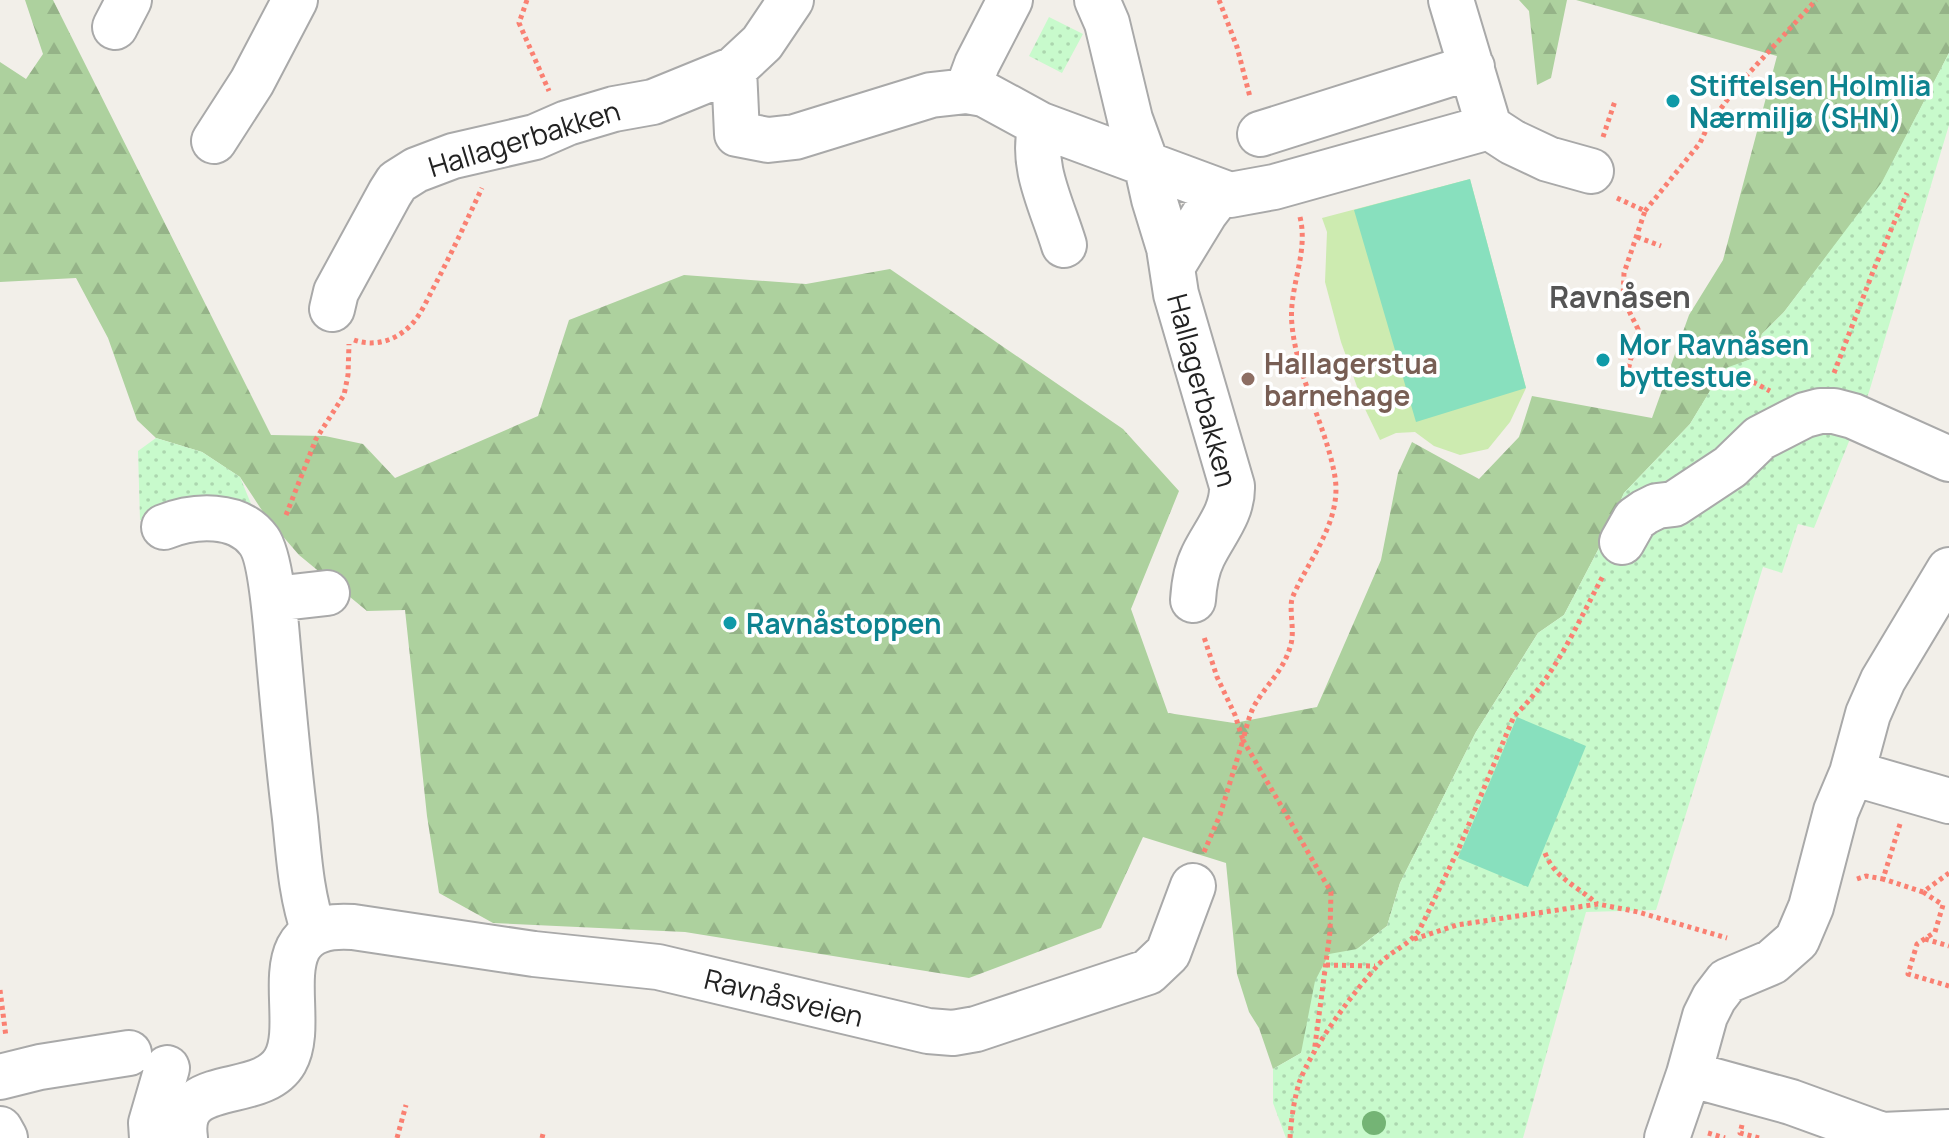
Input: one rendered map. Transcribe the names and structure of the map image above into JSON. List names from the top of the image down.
{
  "streets": {
    "street": ["Hallagerbakken", "Ravnåsveien"]
  },
  "districts": ["Ravnåsen"],
  "places": [
    "Stiftelsen Holmlia Nærmiljø (SHN)",
    "Mor Ravnåsen byttestue",
    "Hallagerstua barnehage",
    "Ravnåstoppen"
  ]
}
